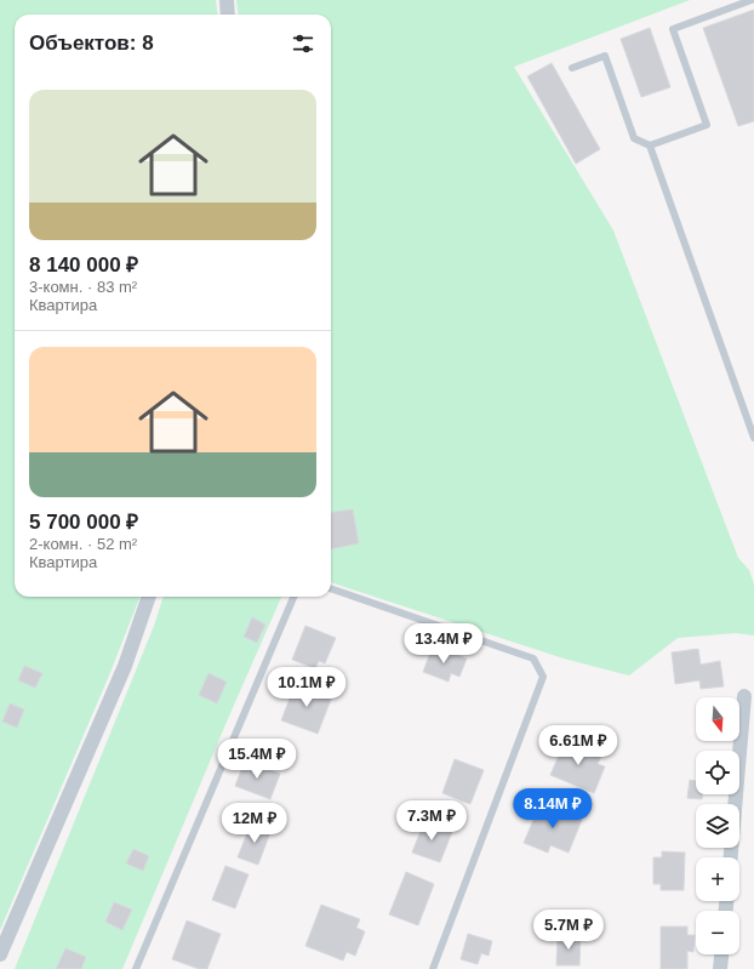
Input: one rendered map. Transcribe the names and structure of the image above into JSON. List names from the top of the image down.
{
  "north": "bottom",
  "page": {
    "heading": "Объектов: 8",
    "list": [
      {
        "name": "8 140 000 ₽",
        "note": "3-комн. · 83 m² · Квартира"
      },
      {
        "name": "5 700 000 ₽",
        "note": "2-комн. · 52 m² · Квартира"
      }
    ],
    "price": [
      "13.4M ₽",
      "10.1M ₽",
      "6.61M ₽",
      "15.4M ₽",
      "8.14M ₽",
      "7.3M ₽",
      "12M ₽",
      "5.7M ₽"
    ],
    "map_buttons": ["+", "−"]
  }
}
